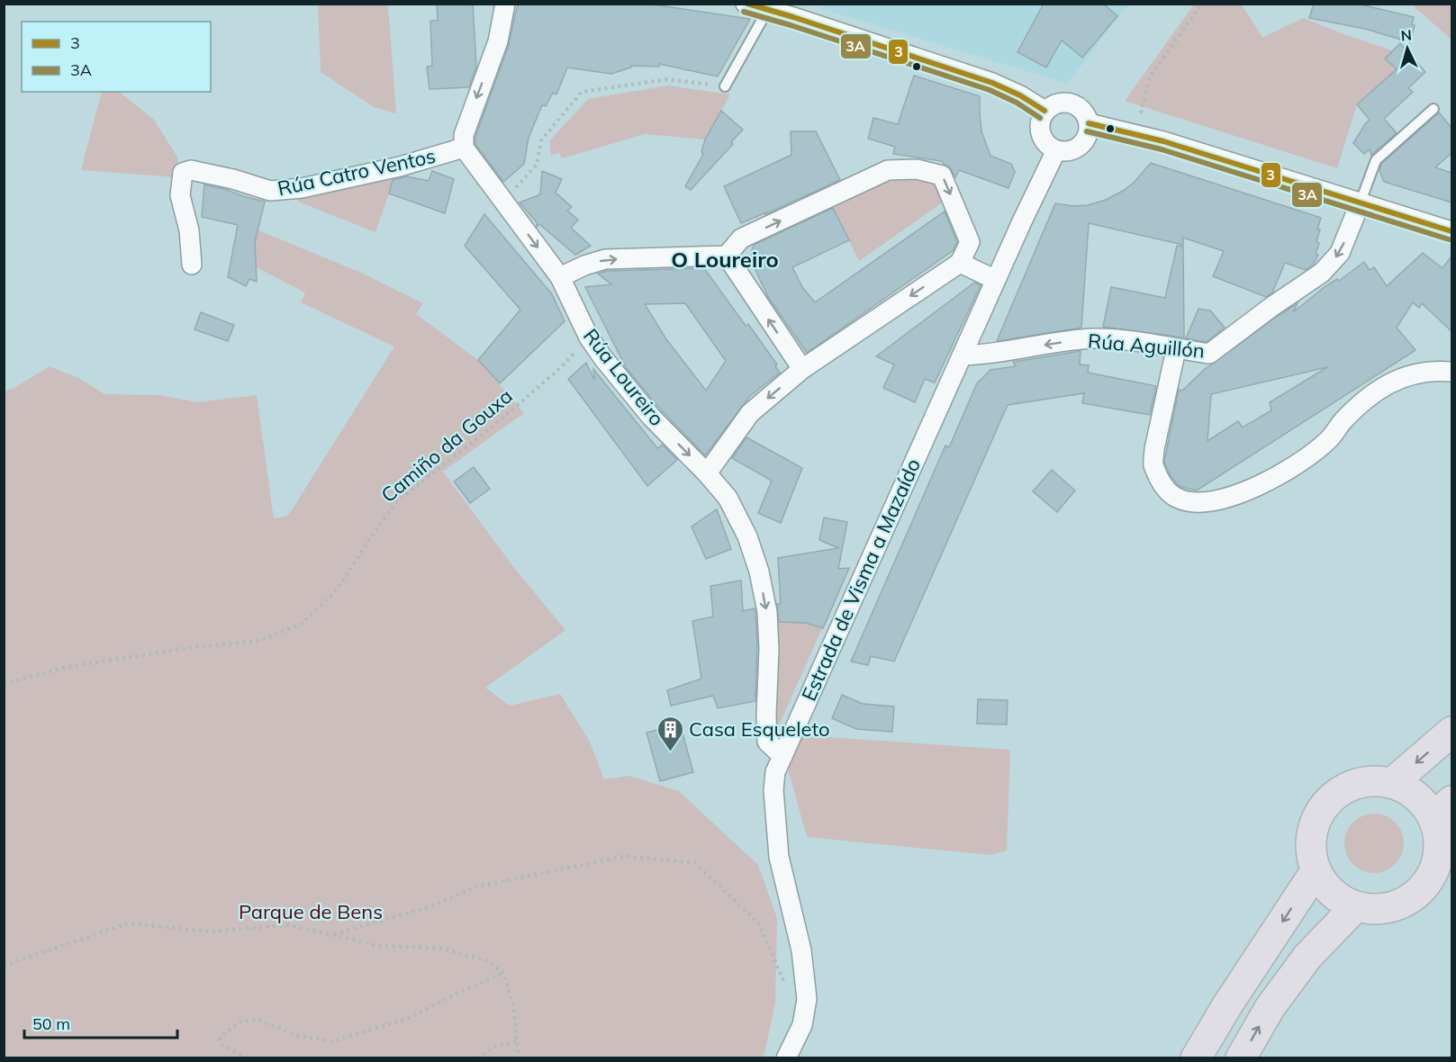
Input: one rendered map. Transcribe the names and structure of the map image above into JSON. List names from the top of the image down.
{
  "streets": {
    "street": [
      "Rúa Catro Ventos",
      "Rúa Aguillón",
      "Rúa Loureiro",
      "Estrada de Visma a Mazaído"
    ],
    "path": ["Camiño da Gouxa"]
  },
  "crossings": [
    ["Rúa Catro Ventos", "Rúa Loureiro"],
    ["Rúa Aguillón", "Estrada de Visma a Mazaído"],
    ["Rúa Loureiro", "Camiño da Gouxa"],
    ["Rúa Loureiro", "Estrada de Visma a Mazaído"]
  ],
  "one_way": ["Rúa Aguillón", "Rúa Loureiro"],
  "districts": ["O Loureiro"],
  "parks": ["Parque de Bens"],
  "places": {
    "building": ["Casa Esqueleto"]
  },
  "lines": ["transit line 3", "transit line 3A"],
  "legend": ["3", "3A"],
  "scale_bar": "50 m",
  "north": "top"
}
